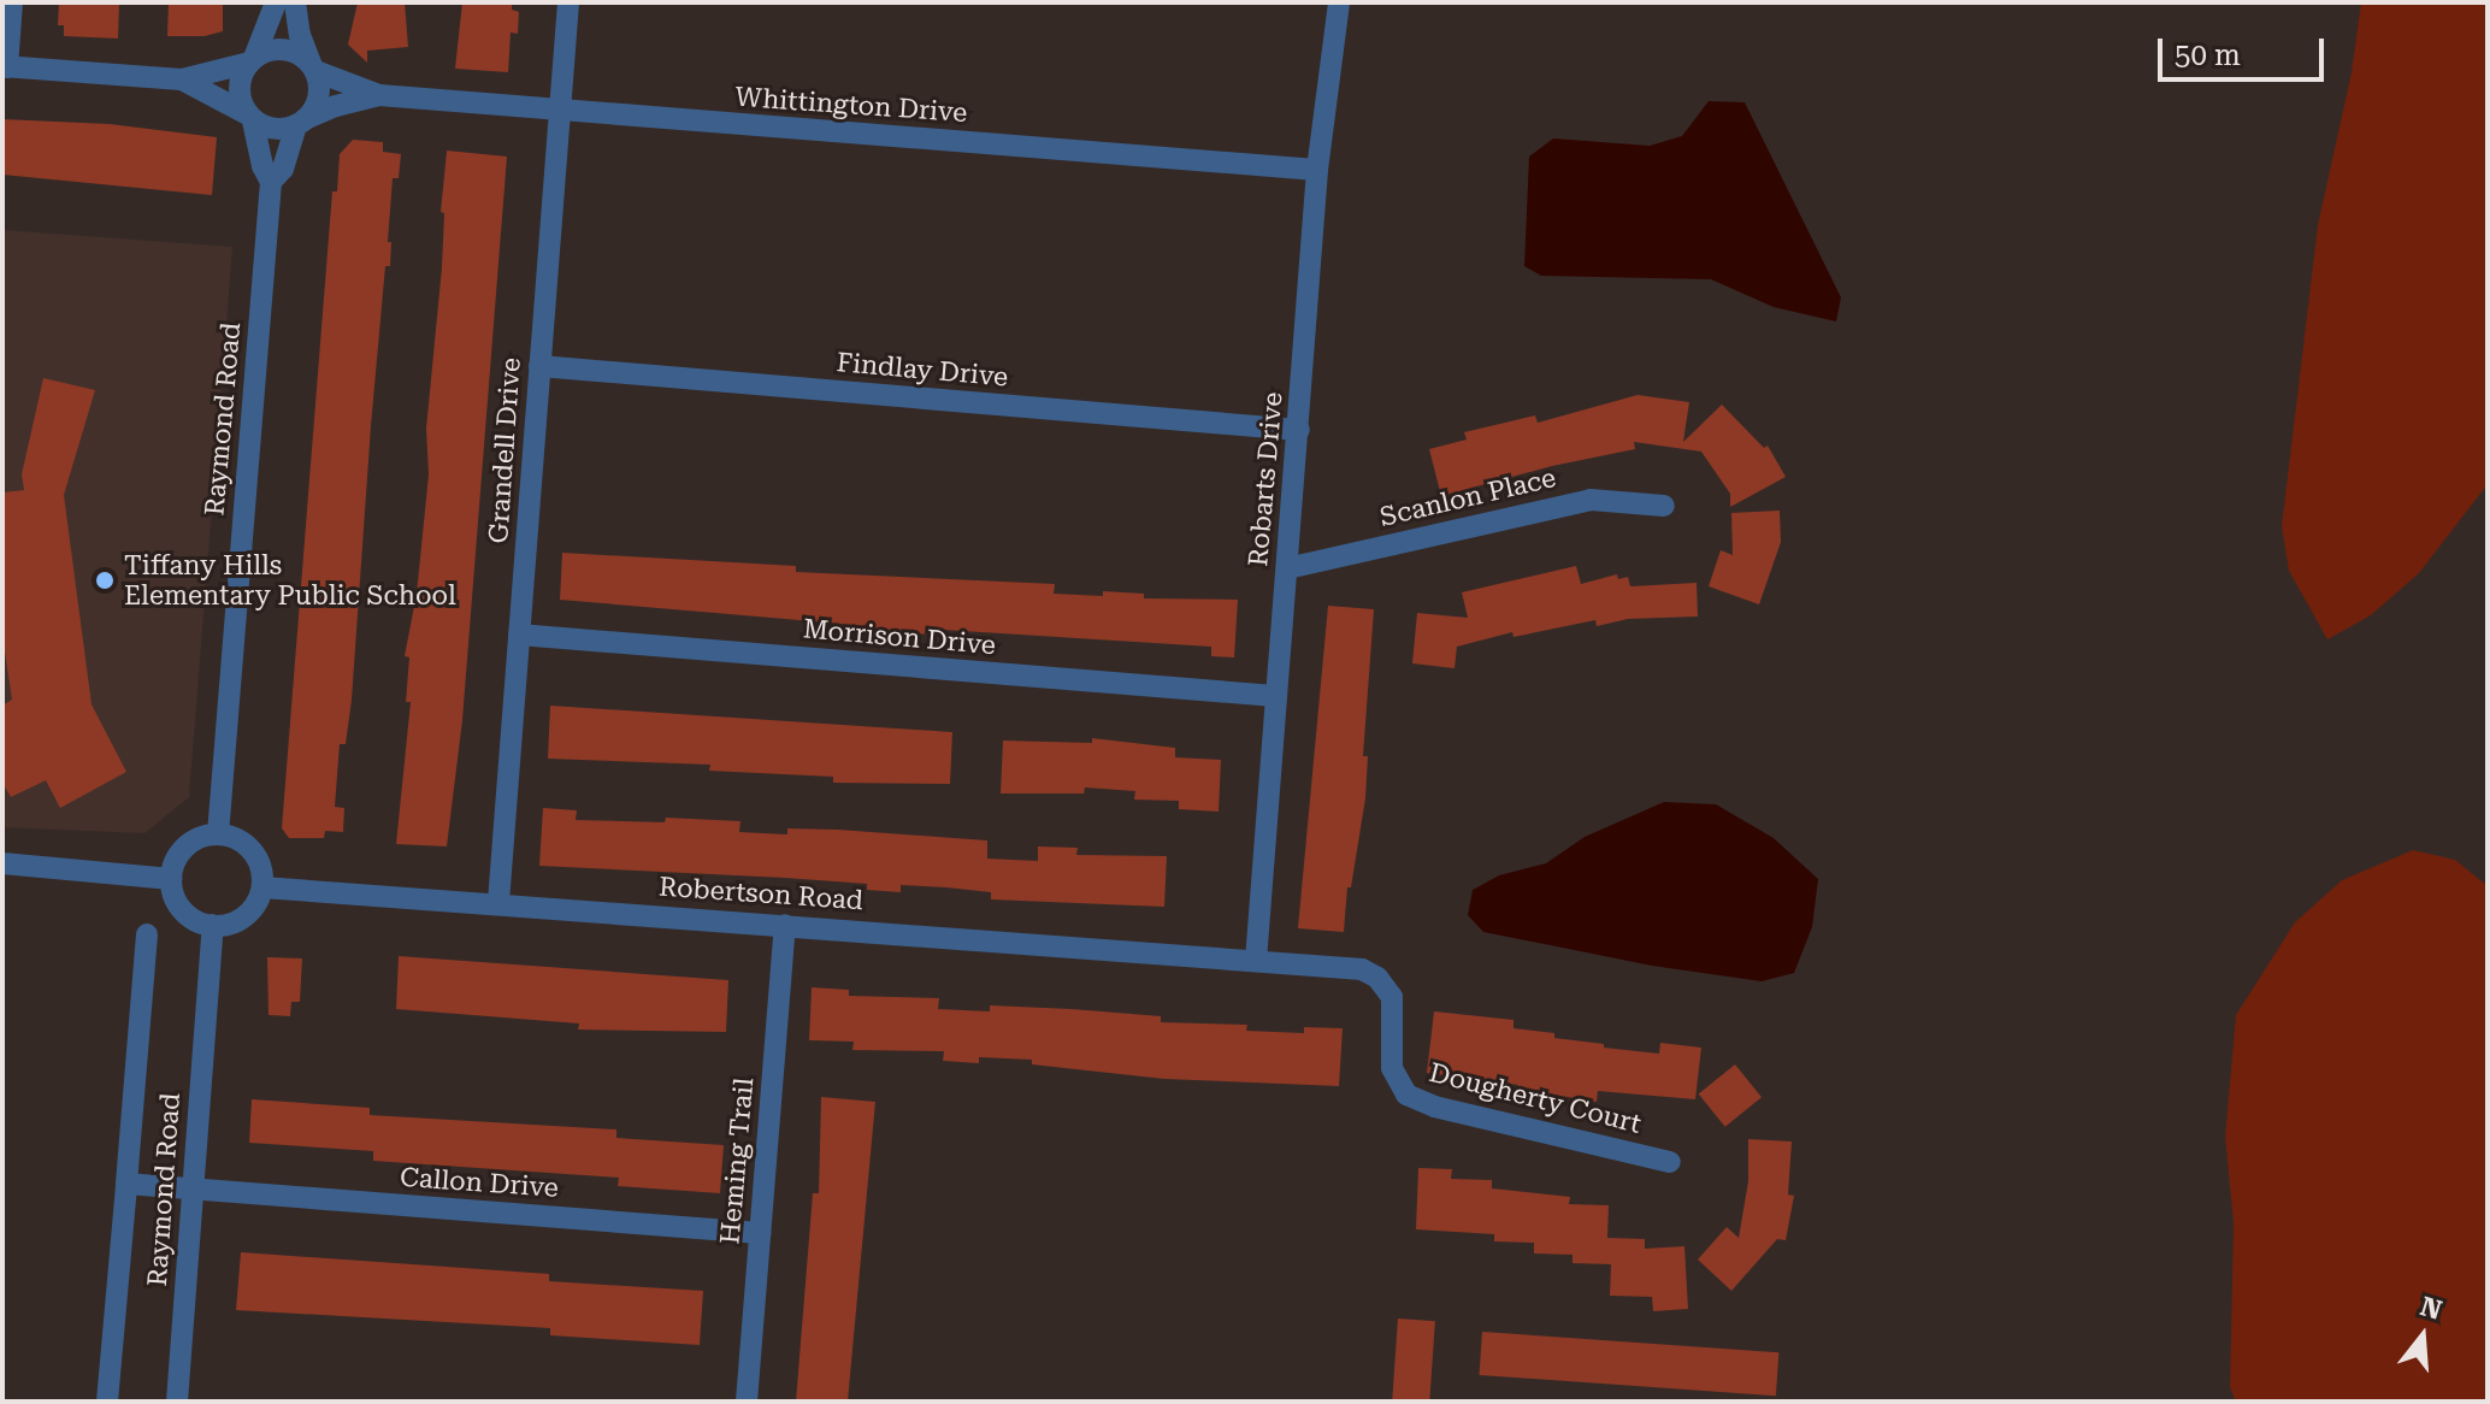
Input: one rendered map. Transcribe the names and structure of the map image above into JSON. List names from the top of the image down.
{
  "streets": {
    "street": [
      "Whittington Drive",
      "Findlay Drive",
      "Raymond Road",
      "Grandell Drive",
      "Robarts Drive",
      "Scanlon Place",
      "Morrison Drive",
      "Robertson Road",
      "Dougherty Court",
      "Heming Trail",
      "Callon Drive"
    ]
  },
  "crossings": [
    ["Whittington Drive", "Raymond Road"],
    ["Whittington Drive", "Grandell Drive"],
    ["Whittington Drive", "Robarts Drive"],
    ["Findlay Drive", "Grandell Drive"],
    ["Findlay Drive", "Robarts Drive"],
    ["Raymond Road", "Robertson Road"],
    ["Raymond Road", "Callon Drive"],
    ["Grandell Drive", "Morrison Drive"],
    ["Grandell Drive", "Robertson Road"],
    ["Robarts Drive", "Scanlon Place"],
    ["Robarts Drive", "Morrison Drive"],
    ["Robarts Drive", "Robertson Road"],
    ["Robarts Drive", "Dougherty Court"],
    ["Robertson Road", "Dougherty Court"],
    ["Robertson Road", "Heming Trail"],
    ["Heming Trail", "Callon Drive"]
  ],
  "places": ["Tiffany Hills Elementary Public School"],
  "scale_bar": "50 m",
  "north": "top"
}
